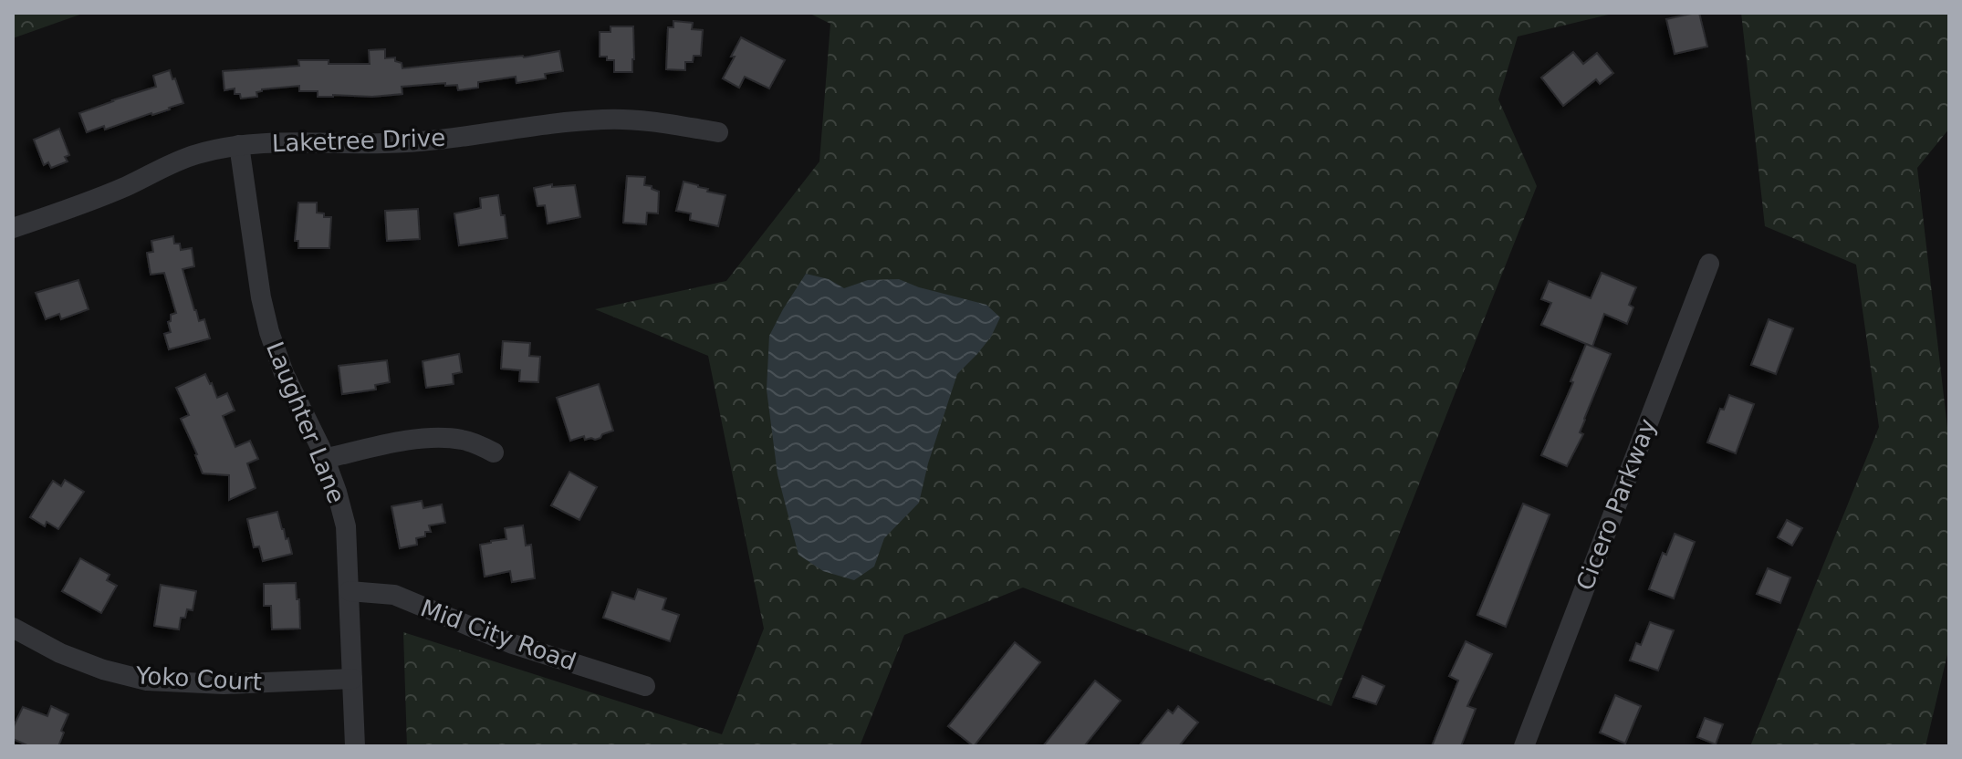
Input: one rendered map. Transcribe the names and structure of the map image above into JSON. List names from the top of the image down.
{
  "streets": {
    "street": [
      "Laketree Drive",
      "Laughter Lane",
      "Cicero Parkway",
      "Mid City Road",
      "Yoko Court"
    ]
  },
  "crossings": [
    ["Laketree Drive", "Laughter Lane"],
    ["Laughter Lane", "Mid City Road"],
    ["Laughter Lane", "Yoko Court"]
  ]
}
